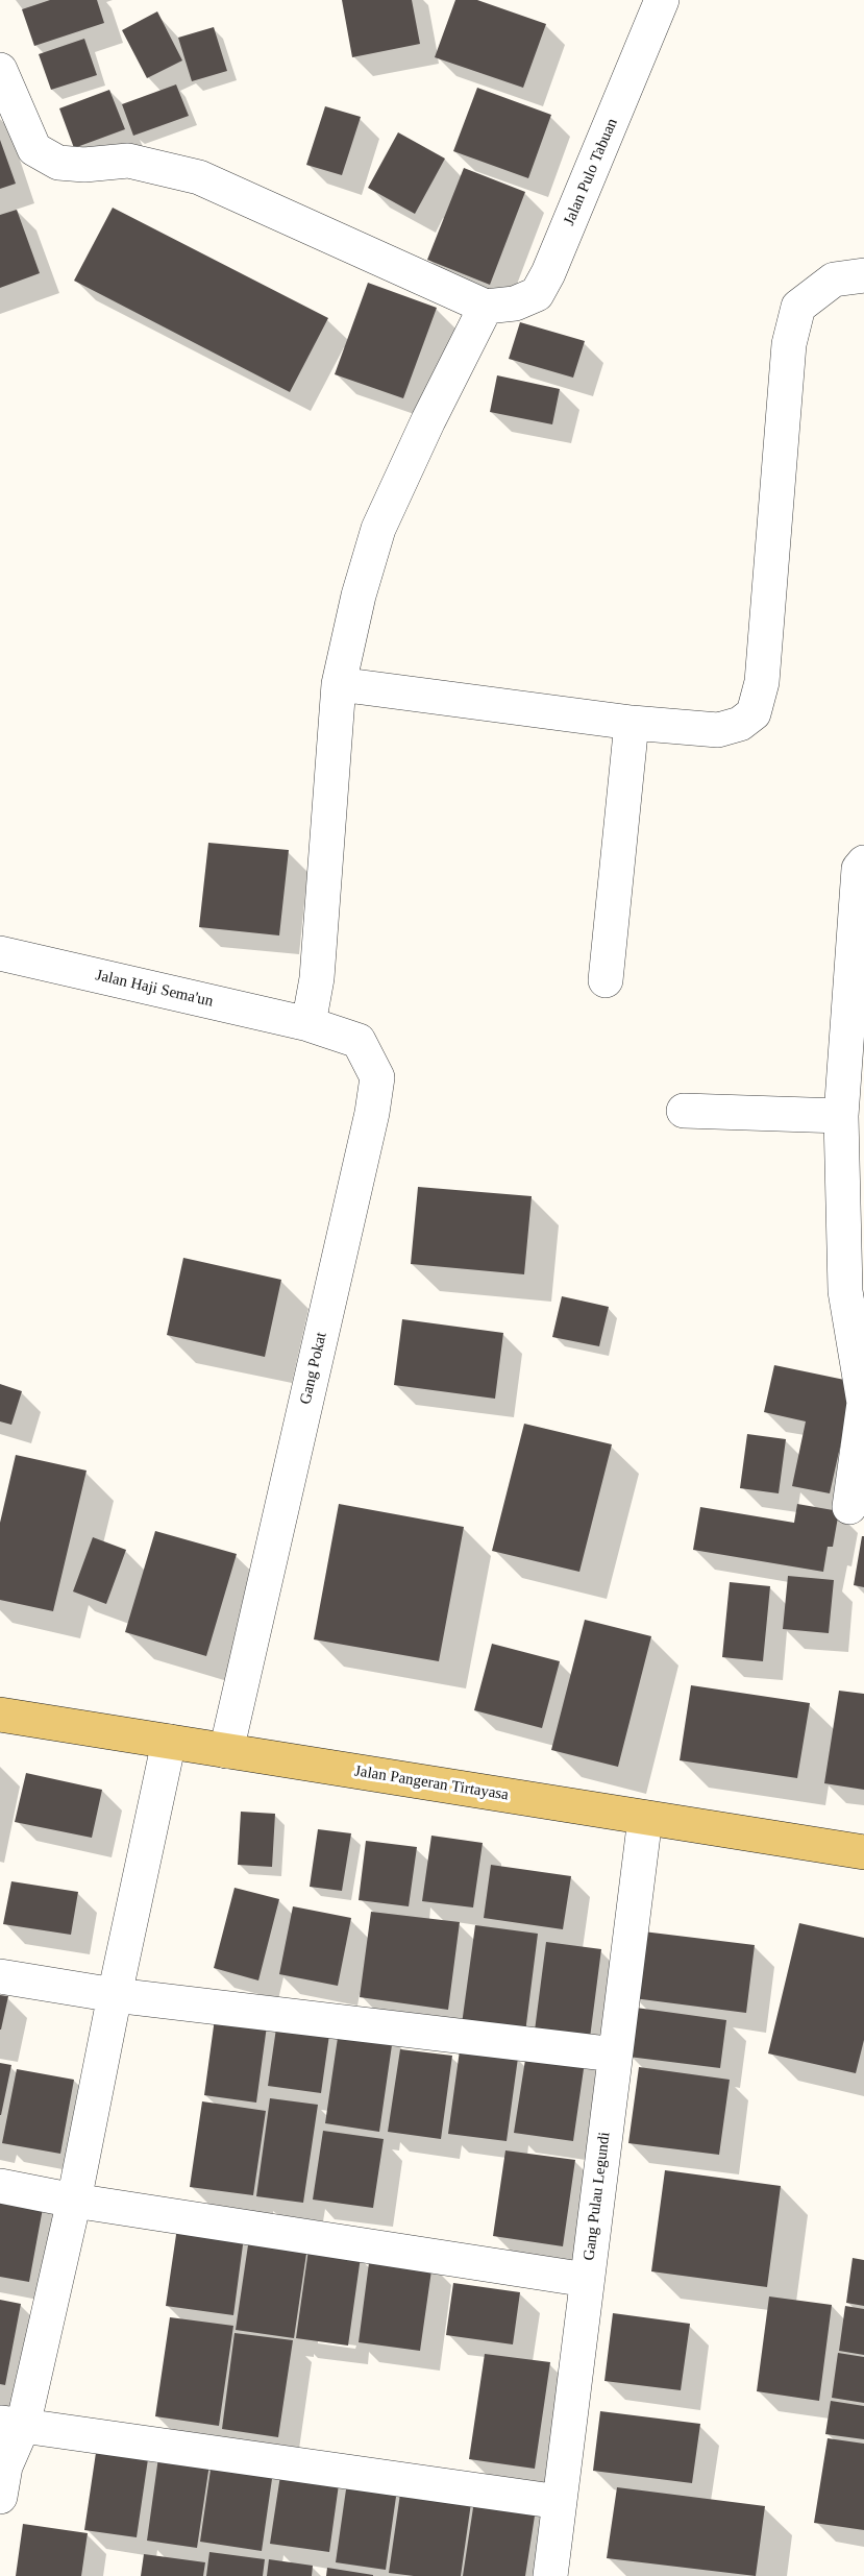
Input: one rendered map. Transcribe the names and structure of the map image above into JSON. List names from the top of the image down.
{
  "streets": {
    "main road": ["Jalan Pangeran Tirtayasa"],
    "street": [
      "Jalan Pulo Tabuan",
      "Jalan Haji Sema'un",
      "Gang Pokat",
      "Gang Pulau Legundi"
    ]
  },
  "crossings": [
    ["Jalan Haji Sema'un", "Gang Pokat"],
    ["Gang Pokat", "Jalan Pangeran Tirtayasa"],
    ["Jalan Pangeran Tirtayasa", "Gang Pulau Legundi"]
  ]
}
